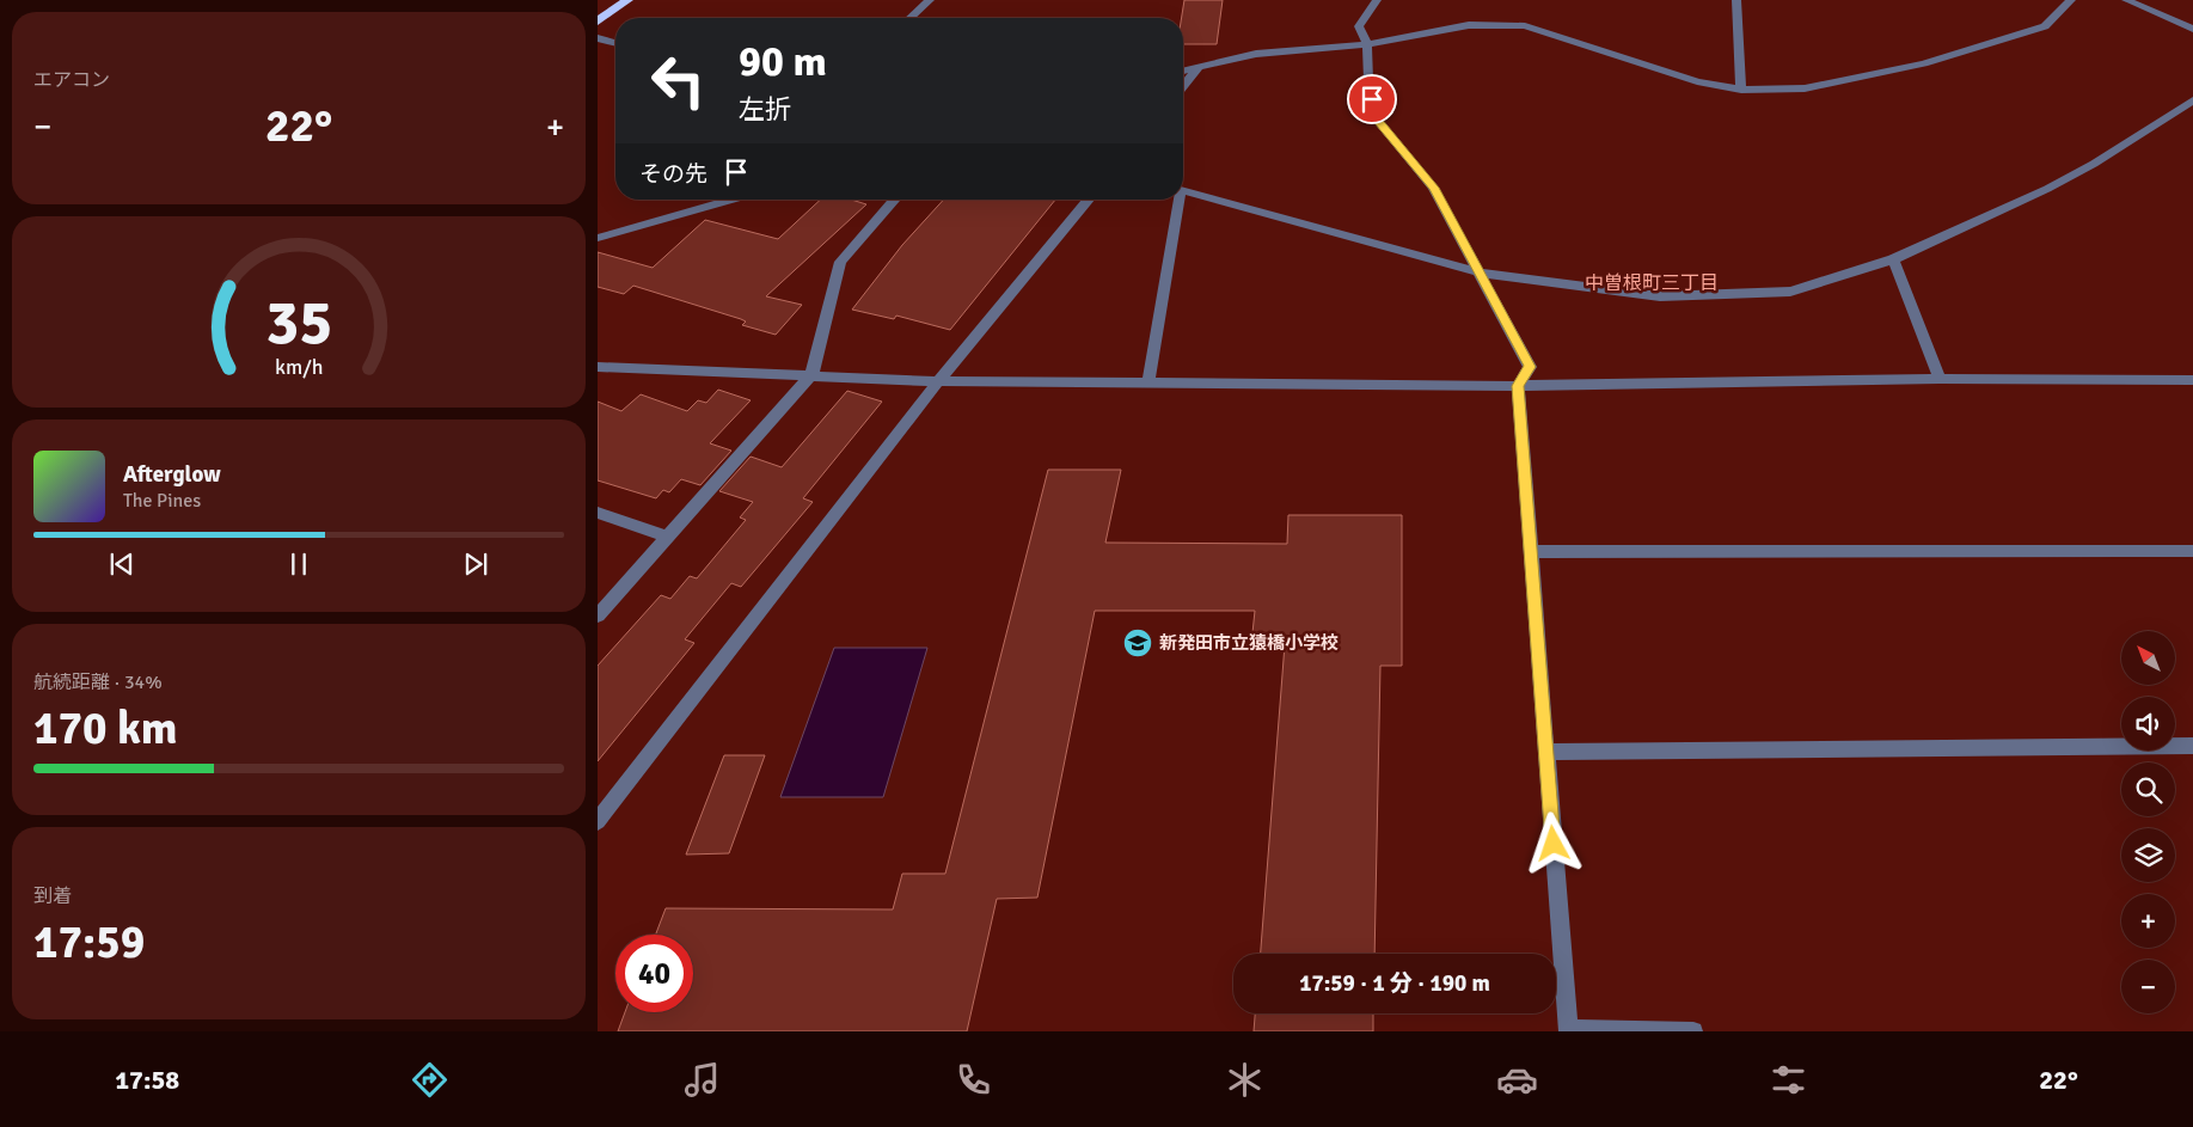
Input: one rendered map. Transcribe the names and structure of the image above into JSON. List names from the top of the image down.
{
  "districts": ["中曽根町三丁目"],
  "places": {
    "school or university": ["新発田市立猿橋小学校"]
  },
  "north": "top left",
  "page": {
    "tile": [
      "エアコン",
      ["航続距離 · 34%", "170 km"],
      ["到着", "17:59"]
    ],
    "turn": ["90 m", "左折"],
    "heat": ["−", "22°", "+"],
    "then": "その先",
    "song": ["Afterglow", "The Pines"],
    "map_buttons": ["+", "−"],
    "limit": "40",
    "trip": "17:59 · 1 分 · 190 m",
    "tabs": ["17:58", "22°"],
    "gauge": ["35", "km/h"]
  }
}
